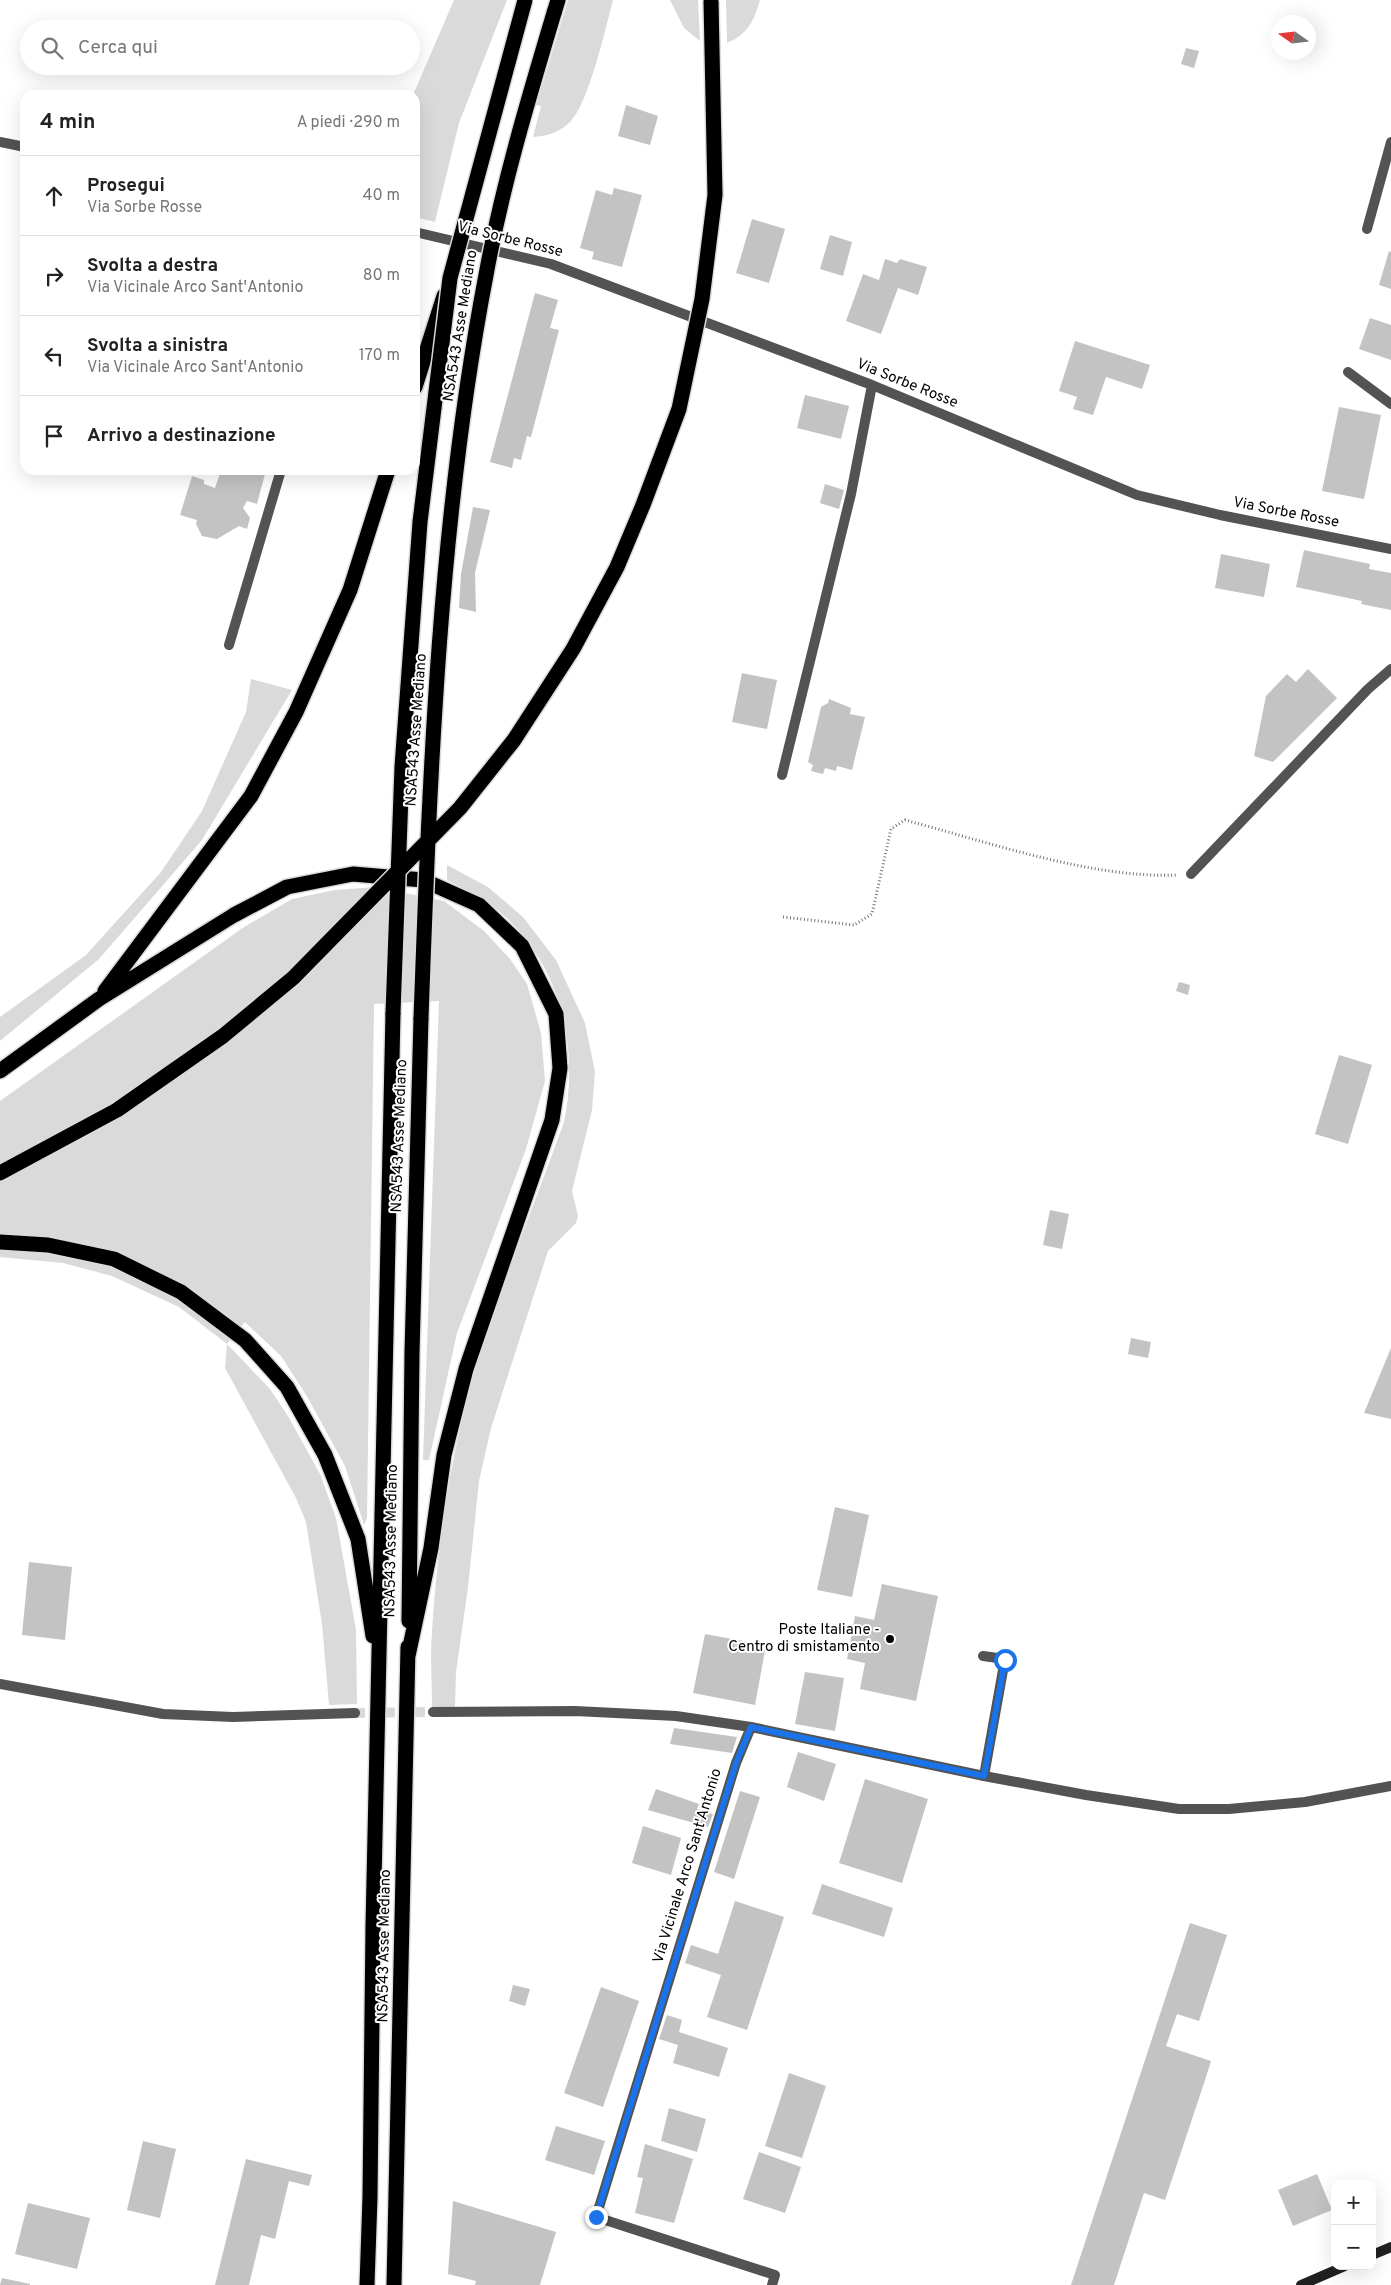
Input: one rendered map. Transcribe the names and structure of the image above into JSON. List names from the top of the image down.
{
  "streets": {
    "highway": ["NSA543 Asse Mediano"],
    "street": ["Via Sorbe Rosse", "Via Vicinale Arco Sant'Antonio"]
  },
  "places": ["Poste Italiane - Centro di smistamento"],
  "north": "left",
  "page": {
    "search": "Cerca qui",
    "heading": ["4 min", "A piedi · 290 m"],
    "list": [
      ["Prosegui", "Via Sorbe Rosse", "40 m"],
      ["Svolta a destra", "Via Vicinale Arco Sant'Antonio", "80 m"],
      ["Svolta a sinistra", "Via Vicinale Arco Sant'Antonio", "170 m"],
      "Arrivo a destinazione"
    ],
    "map_buttons": ["+", "−"]
  }
}
